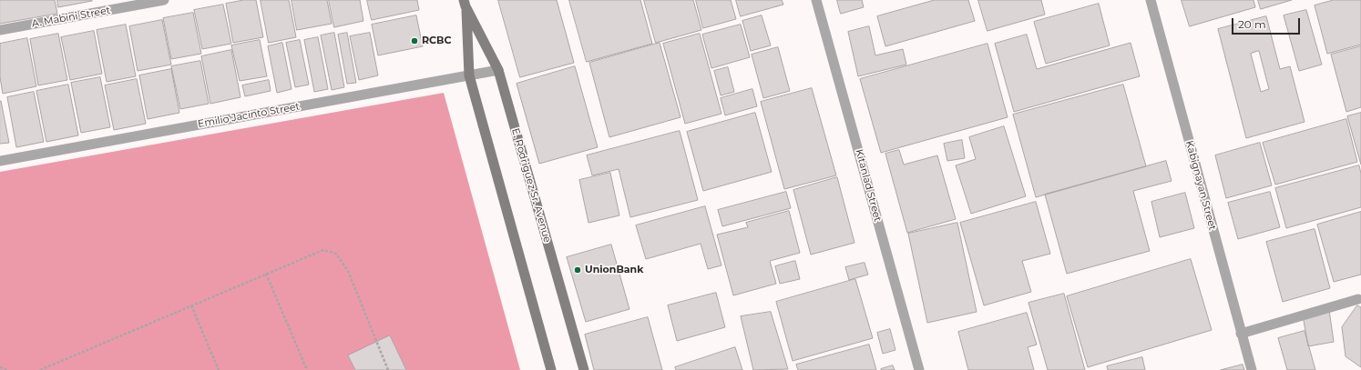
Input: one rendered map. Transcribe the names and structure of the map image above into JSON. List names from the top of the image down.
{
  "streets": {
    "main road": ["E. Rodriguez Sr. Avenue"],
    "street": [
      "A. Mabini Street",
      "Emilio Jacinto Street",
      "Kitanlad Street",
      "Kabignayan Street"
    ]
  },
  "crossings": [
    ["Emilio Jacinto Street", "E. Rodriguez Sr. Avenue"]
  ],
  "places": ["RCBC", "UnionBank"],
  "scale_bar": "20 m"
}
